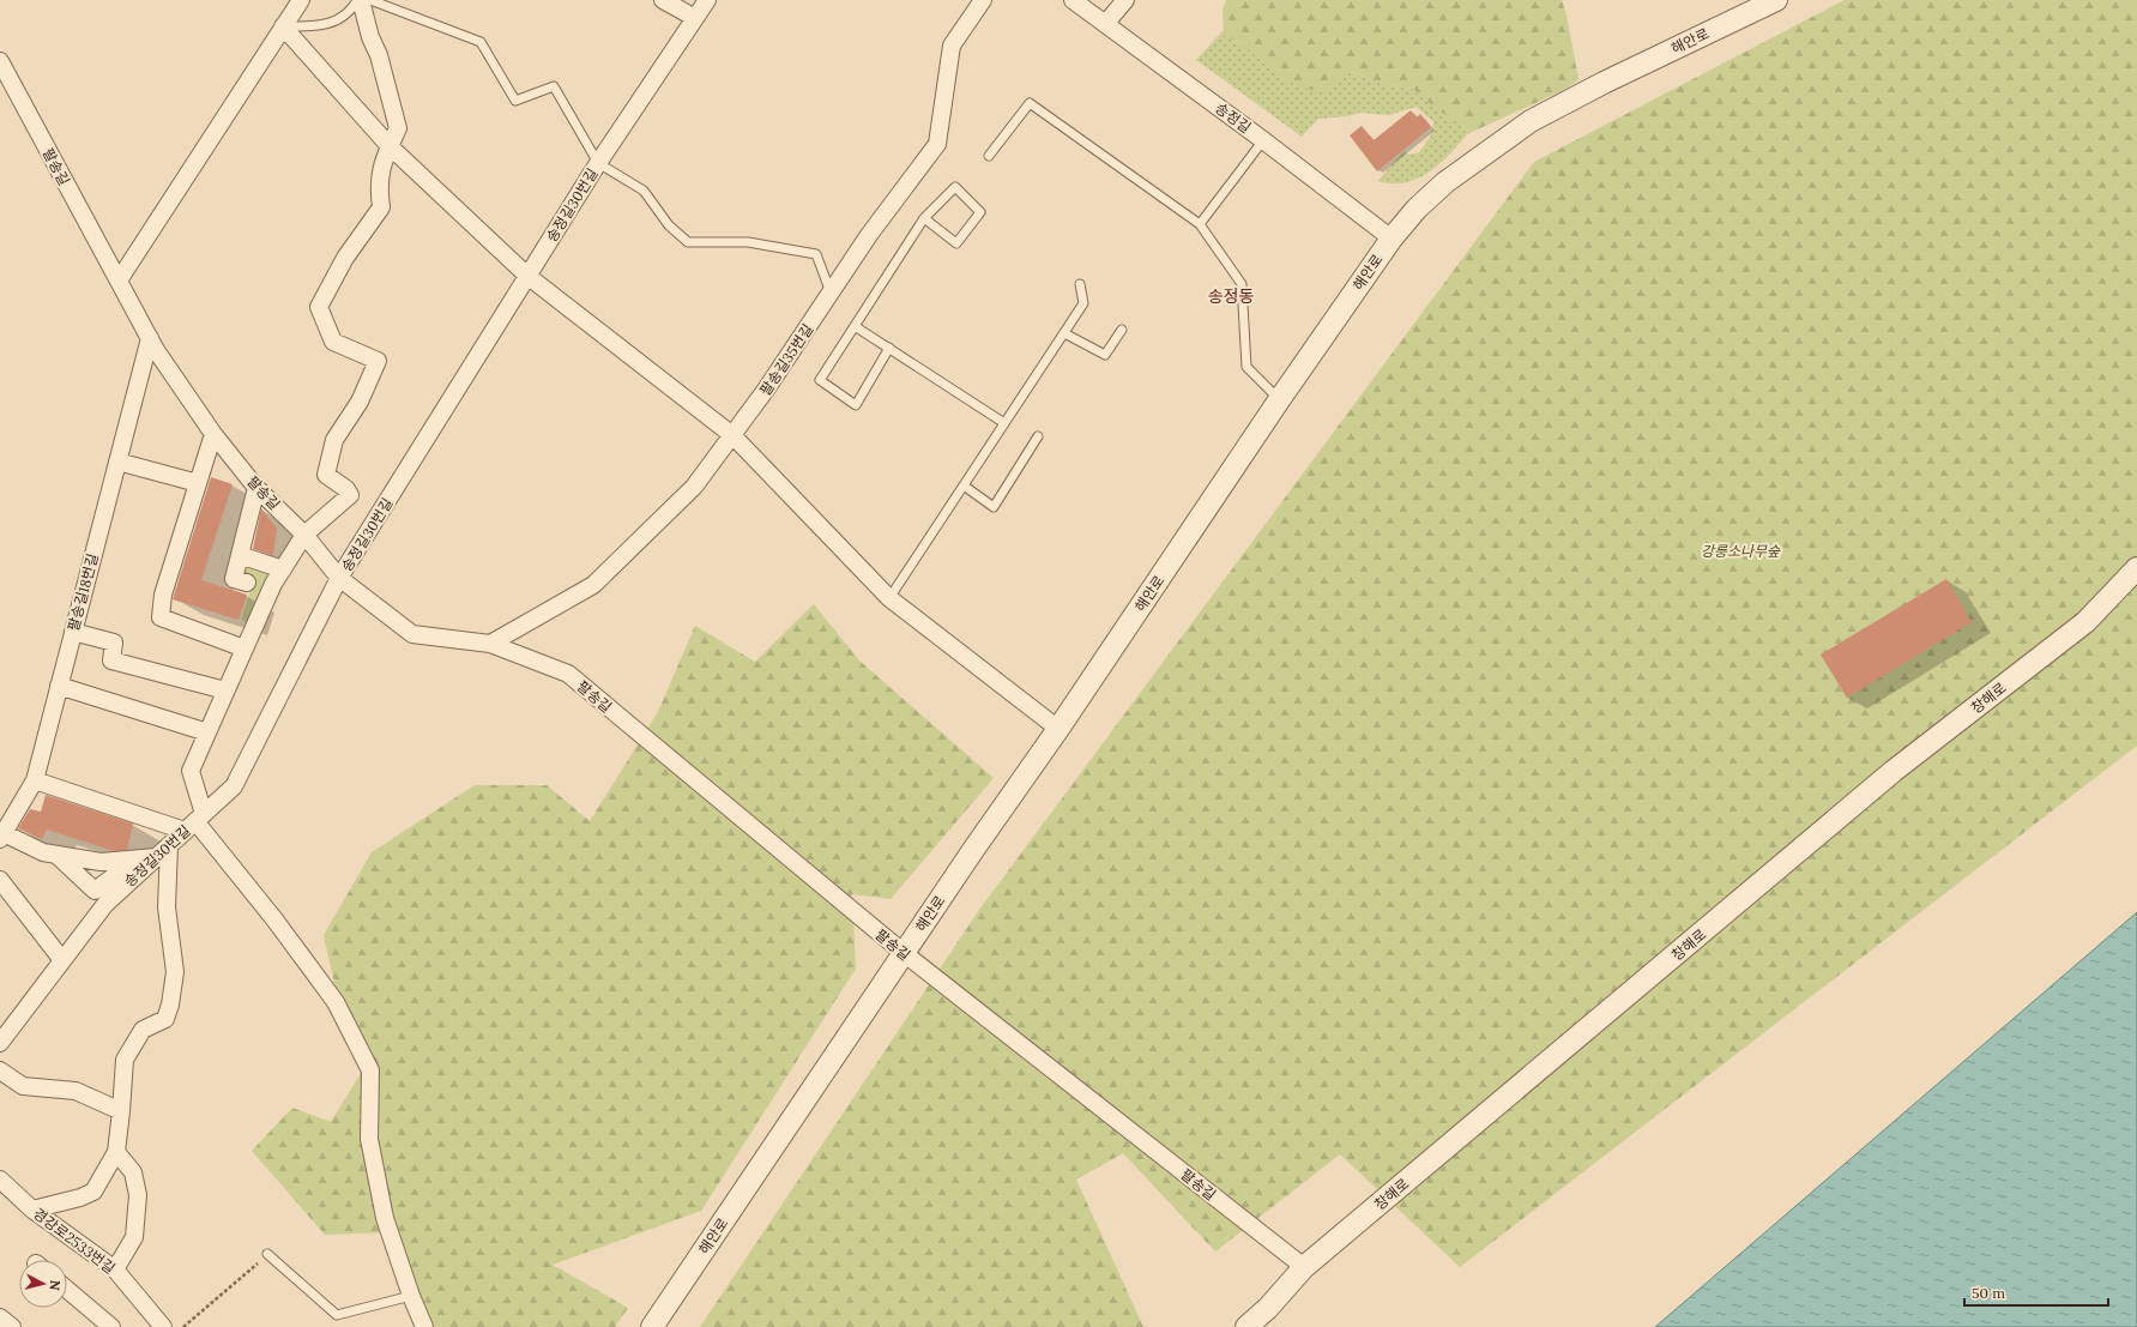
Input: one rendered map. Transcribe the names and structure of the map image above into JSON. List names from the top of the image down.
{
  "streets": {
    "street": [
      "해안로",
      "송정길",
      "팔송길",
      "송정길30번길",
      "팔송길35번길",
      "팔송길18번길",
      "창해로",
      "경강로2533번길"
    ]
  },
  "crossings": [
    ["해안로", "송정길"],
    ["해안로", "팔송길"],
    ["팔송길", "송정길30번길"],
    ["팔송길", "팔송길35번길"],
    ["팔송길", "팔송길18번길"],
    ["팔송길", "창해로"]
  ],
  "districts": ["송정동"],
  "parks": ["강릉소나무숲"],
  "scale_bar": "50 m",
  "north": "right"
}
